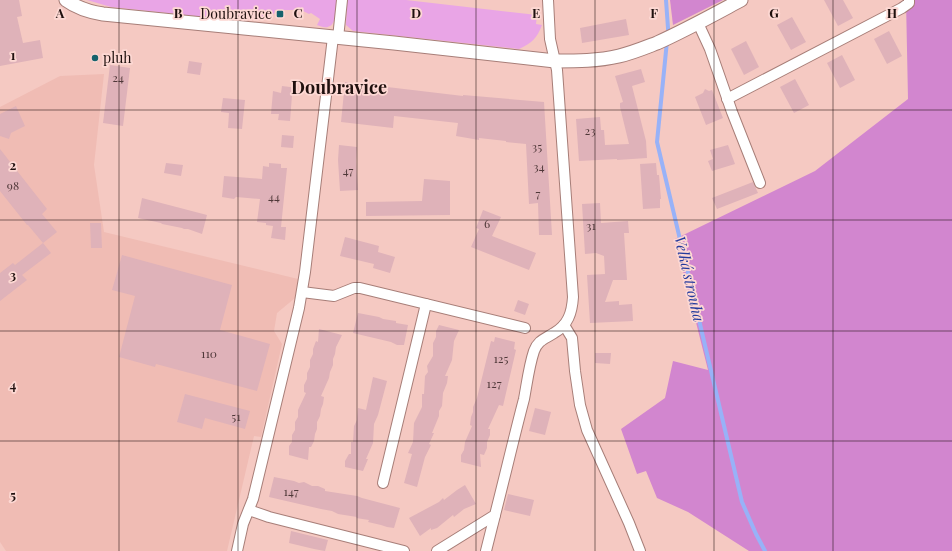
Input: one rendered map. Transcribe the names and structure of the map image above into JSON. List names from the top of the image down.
{
  "districts": ["Doubravice"],
  "water": ["Velká strouha"],
  "places": {
    "transit": ["Doubravice"],
    "other": ["pluh"]
  },
  "house_numbers": [
    "24",
    "23",
    "35",
    "34",
    "47",
    "98",
    "7",
    "44",
    "6",
    "31",
    "110",
    "125",
    "127",
    "51",
    "147"
  ],
  "grid": {
    "columns": [
      "A",
      "B",
      "C",
      "D",
      "E",
      "F",
      "G",
      "H"
    ],
    "rows": [
      "1",
      "2",
      "3",
      "4",
      "5"
    ]
  }
}
